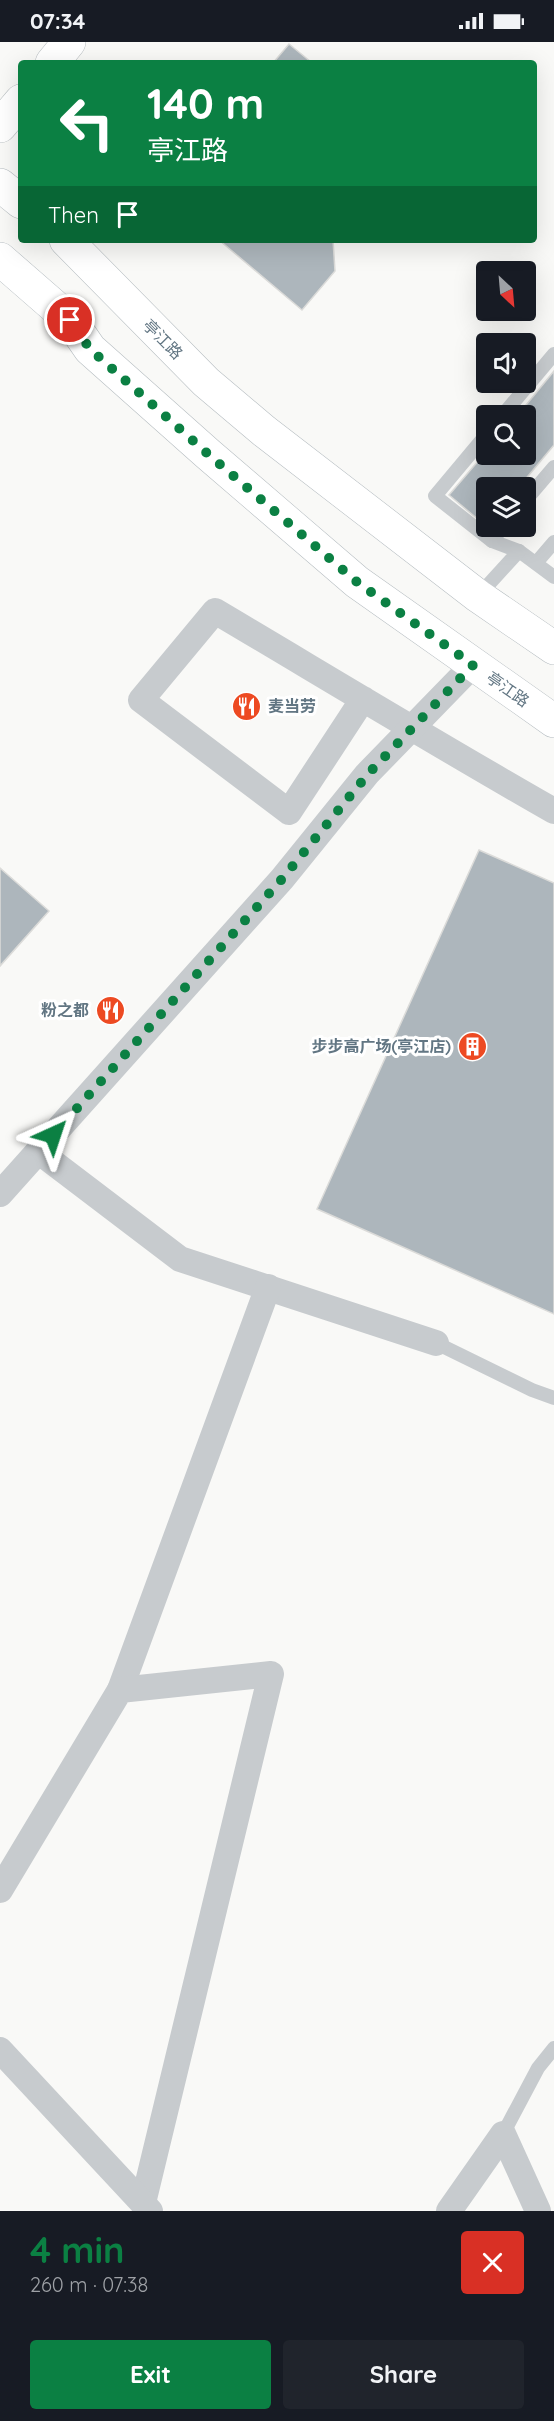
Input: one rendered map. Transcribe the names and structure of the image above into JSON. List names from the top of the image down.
{
  "streets": {
    "main road": ["亭江路"]
  },
  "places": {
    "restaurant": ["麦当劳", "粉之都"],
    "building": ["步步高广场(亭江店)"]
  },
  "north": "bottom right",
  "page": {
    "status": "07:34",
    "turn": ["140 m", "亭江路"],
    "then": "Then",
    "heading": ["4 min", "260 m · 07:38"],
    "buttons": ["Exit", "Share"]
  }
}
